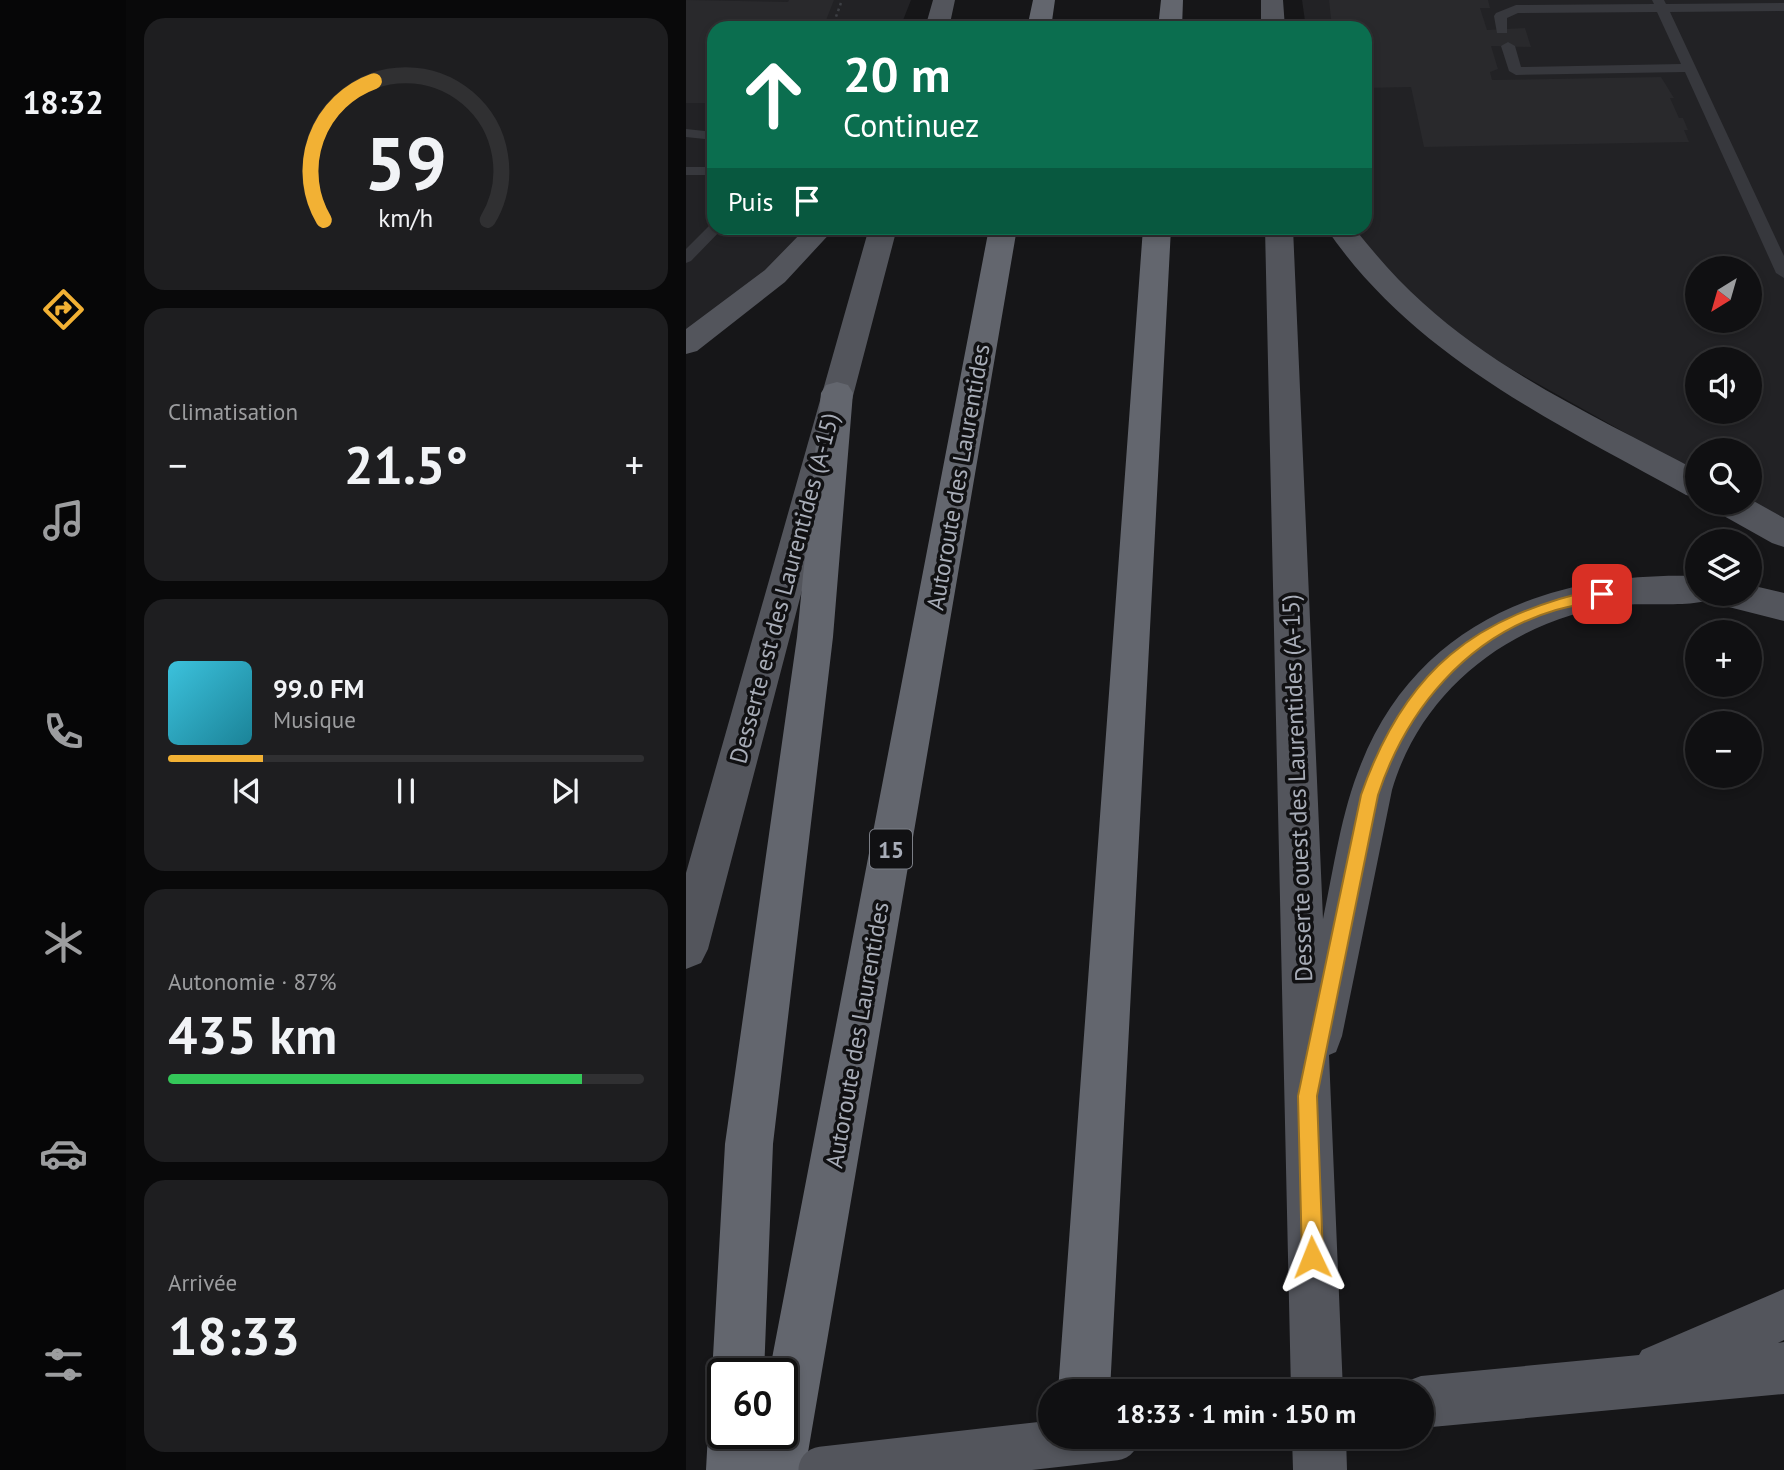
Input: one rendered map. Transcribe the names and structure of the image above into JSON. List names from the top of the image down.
{
  "streets": {
    "highway": ["Autoroute des Laurentides", "15"],
    "main road": ["Desserte est des Laurentides (A-15)", "Desserte ouest des Laurentides (A-15)"]
  },
  "north": "bottom left",
  "page": {
    "tabs": "18:32",
    "turn": ["20 m", "Continuez"],
    "then": "Puis",
    "map_buttons": ["+", "−"],
    "tile": [
      "Climatisation",
      ["Autonomie · 87%", "435 km"],
      ["Arrivée", "18:33"]
    ],
    "heat": ["−", "21.5°", "+"],
    "song": ["99.0 FM", "Musique"],
    "limit": "60",
    "trip": "18:33 · 1 min · 150 m",
    "gauge": ["59", "km/h"]
  }
}
